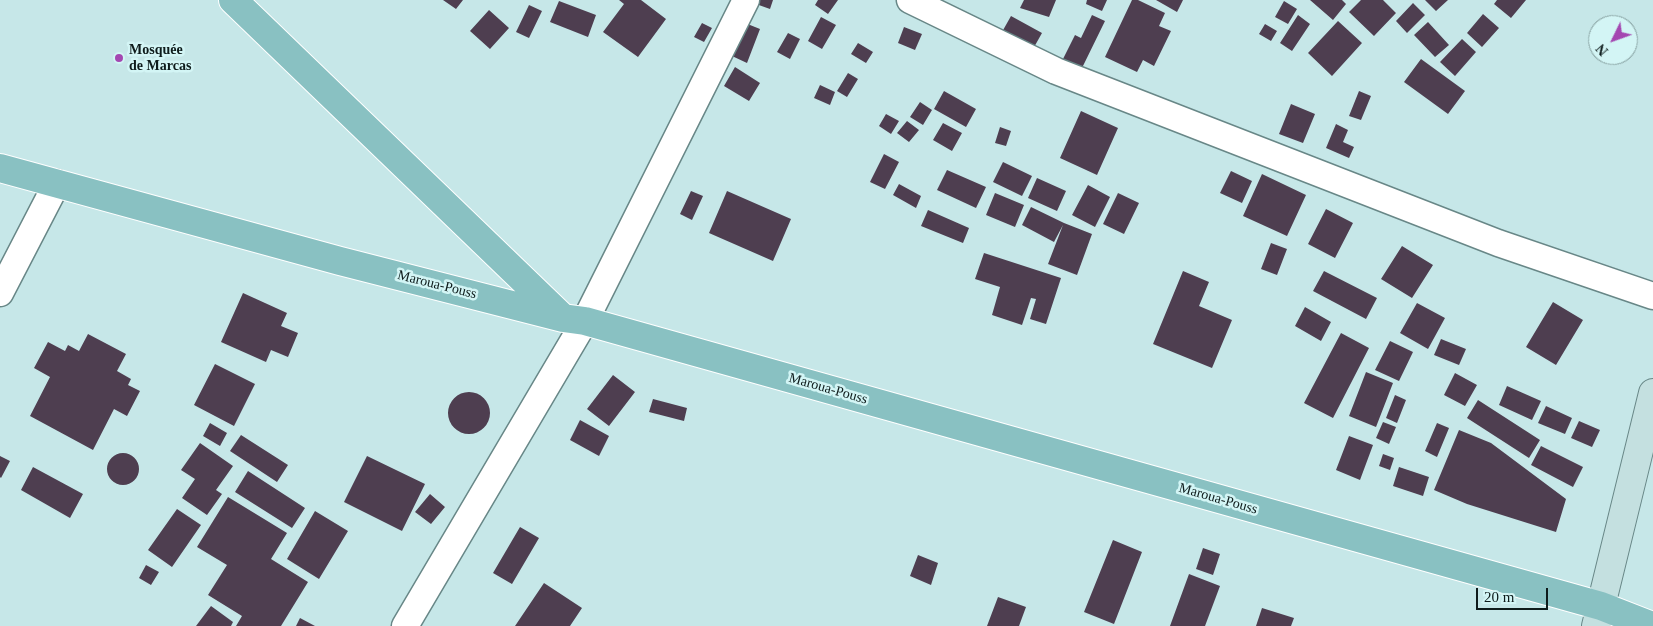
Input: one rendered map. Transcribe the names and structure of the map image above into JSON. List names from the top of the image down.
{
  "streets": {
    "main road": ["Maroua-Pouss"]
  },
  "places": ["Mosquée de Marcas"],
  "scale_bar": "20 m",
  "north": "bottom left"
}
